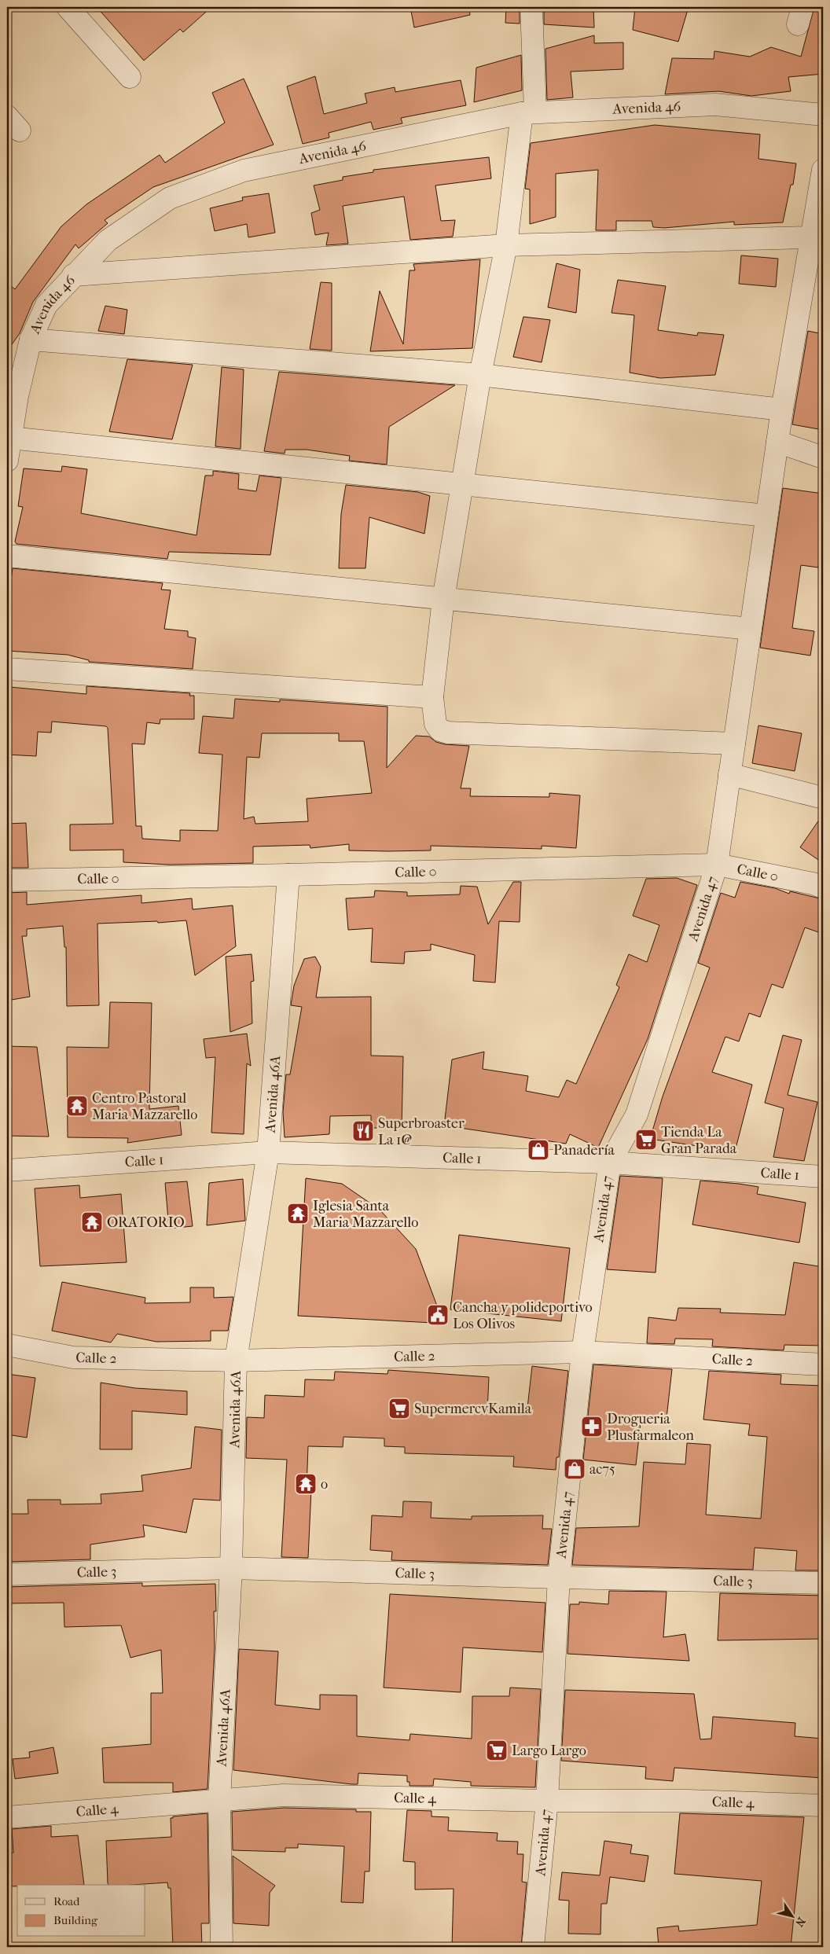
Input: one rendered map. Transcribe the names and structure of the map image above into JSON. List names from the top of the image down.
{
  "streets": {
    "street": [
      "Avenida 46",
      "Calle 0",
      "Avenida 47",
      "Avenida 46A",
      "Calle 1",
      "Calle 2",
      "Calle 3",
      "Calle 4"
    ]
  },
  "crossings": [
    ["Calle 0", "Avenida 47"],
    ["Calle 0", "Avenida 46A"],
    ["Avenida 47", "Calle 1"],
    ["Avenida 47", "Calle 2"],
    ["Avenida 47", "Calle 3"],
    ["Avenida 47", "Calle 4"],
    ["Avenida 46A", "Calle 1"],
    ["Avenida 46A", "Calle 2"],
    ["Avenida 46A", "Calle 3"],
    ["Avenida 46A", "Calle 4"]
  ],
  "places": {
    "temple": [
      "Centro Pastoral Maria Mazzarello",
      "Iglesia Santa Maria Mazzarello",
      "ORATORIO",
      "o"
    ],
    "restaurant": ["Superbroaster La 1@"],
    "supermarket": ["Tienda La Gran Parada", "SupermercvKamila", "Largo Largo"],
    "shop": ["Panadería", "ac75"],
    "public building": ["Cancha y polideportivo Los Olivos"],
    "pharmacy": ["Drogueria Plusfarmaleon"]
  },
  "legend": ["Road", "Building"],
  "north": "bottom right"
}
